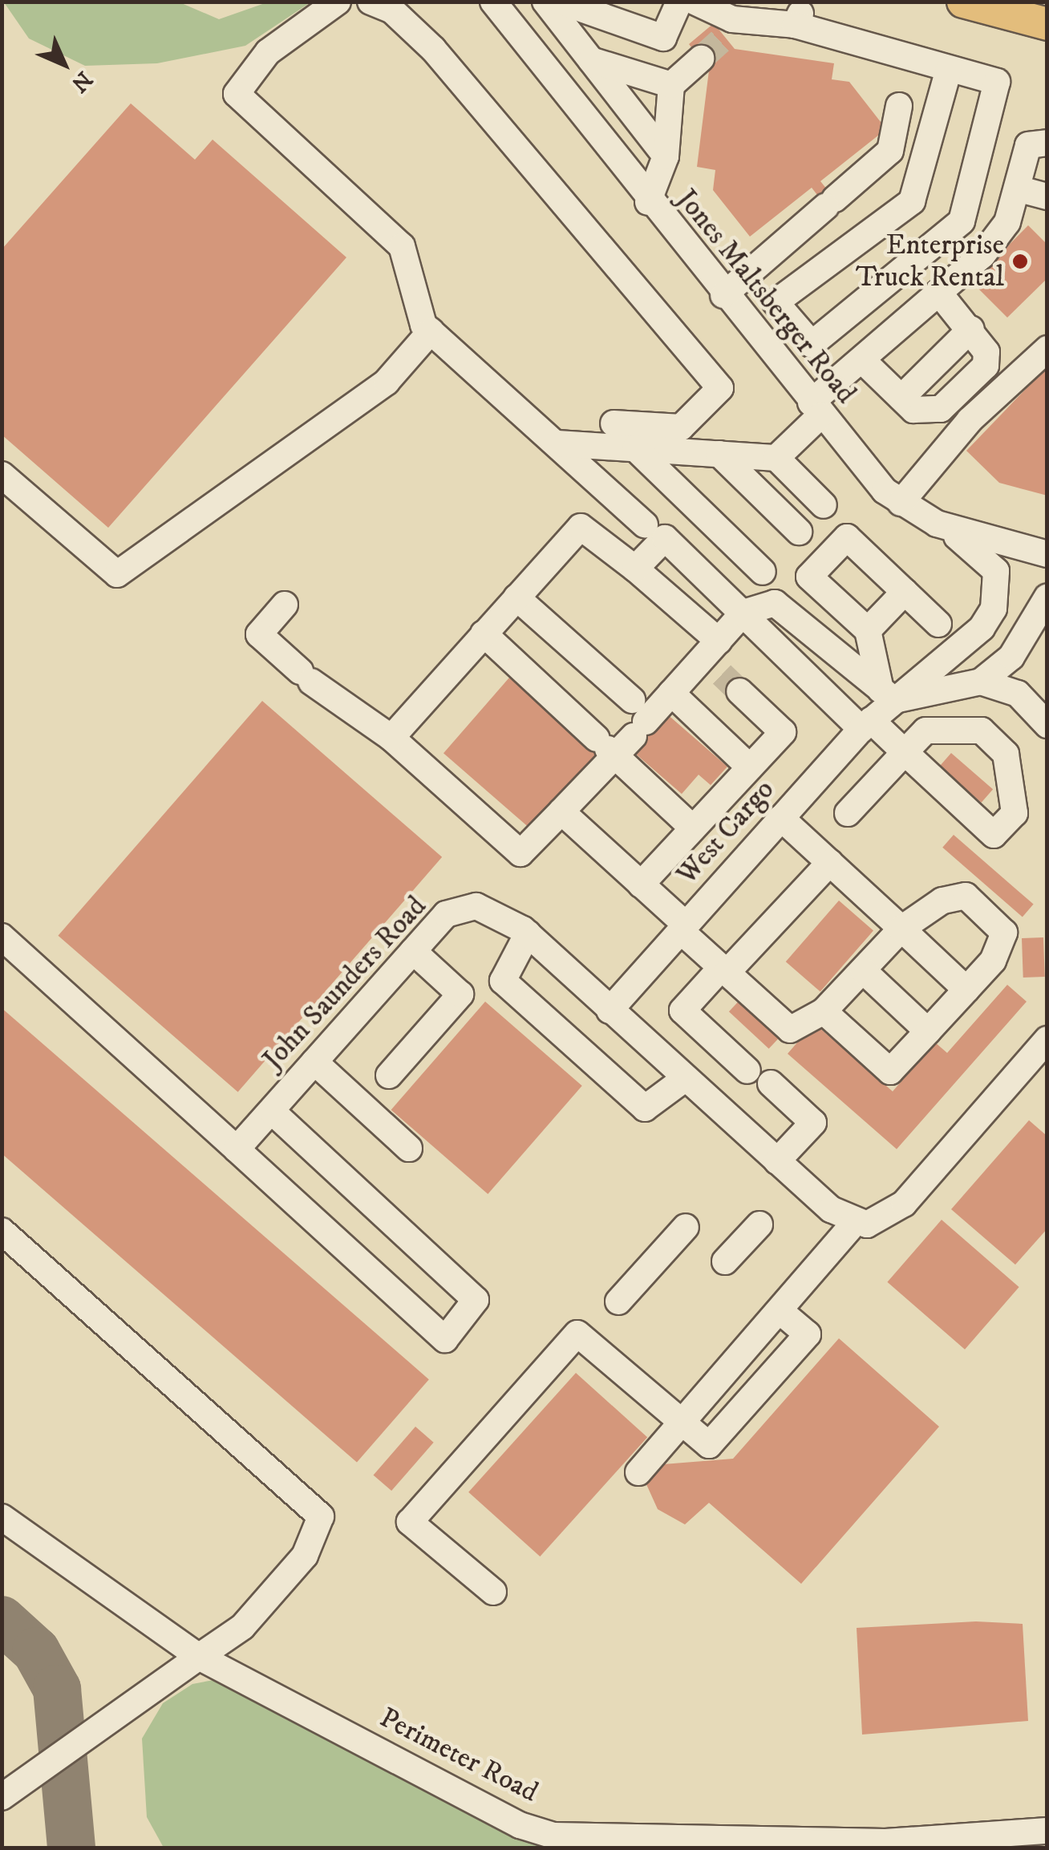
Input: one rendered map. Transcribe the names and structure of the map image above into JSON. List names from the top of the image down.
{
  "streets": {
    "street": [
      "Jones Maltsberger Road",
      "West Cargo",
      "John Saunders Road",
      "Perimeter Road"
    ]
  },
  "crossings": [
    ["Jones Maltsberger Road", "West Cargo"],
    ["West Cargo", "John Saunders Road"]
  ],
  "places": ["Enterprise Truck Rental"],
  "north": "bottom right"
}
